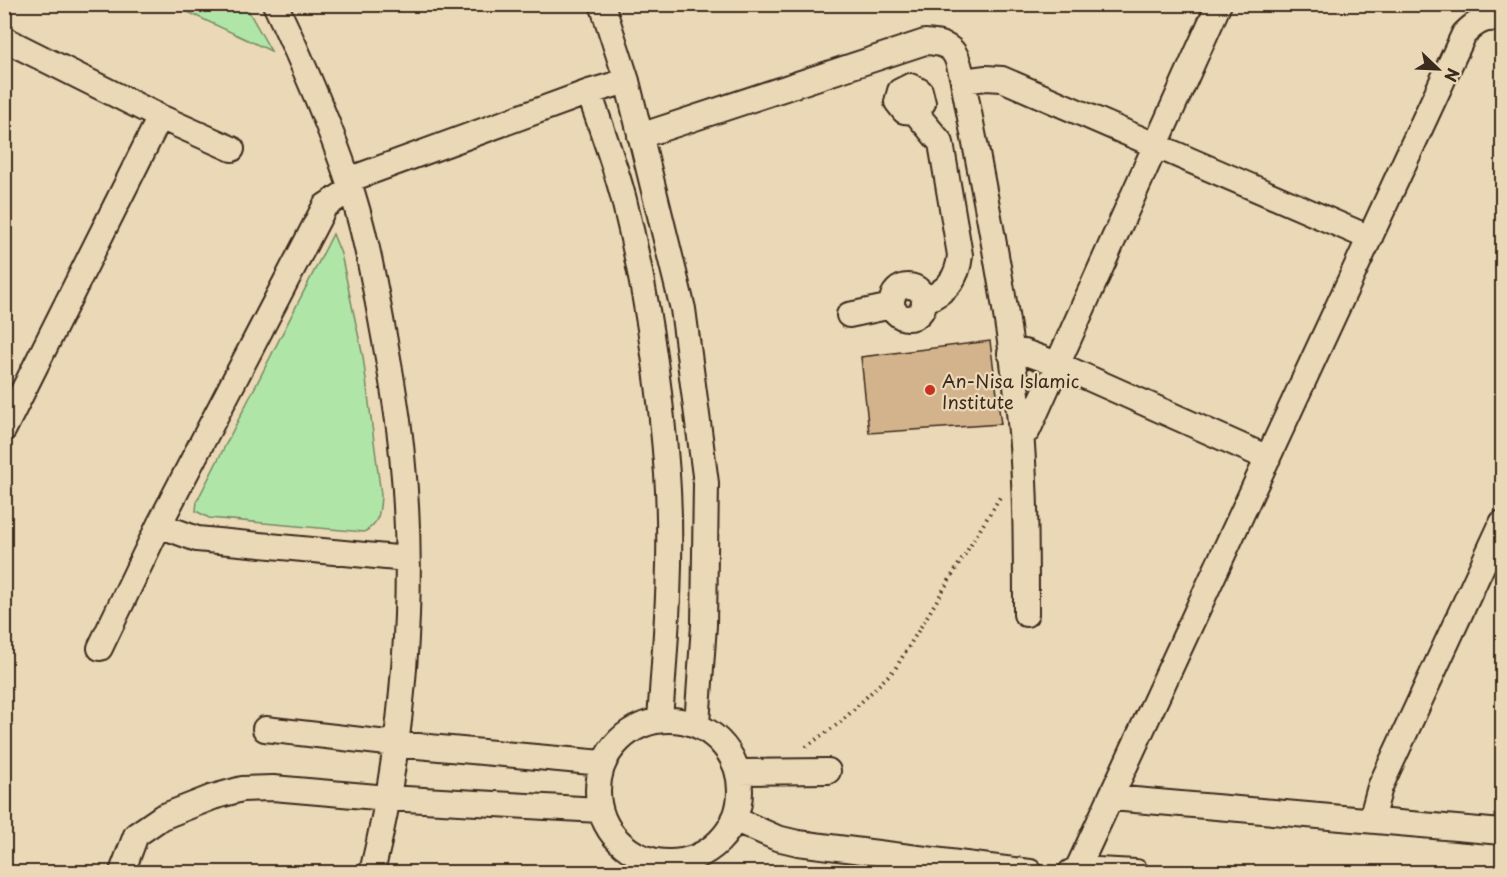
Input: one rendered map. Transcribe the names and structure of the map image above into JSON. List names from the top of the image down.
{
  "places": ["An-Nisa Islamic Institute"],
  "north": "bottom right"
}
